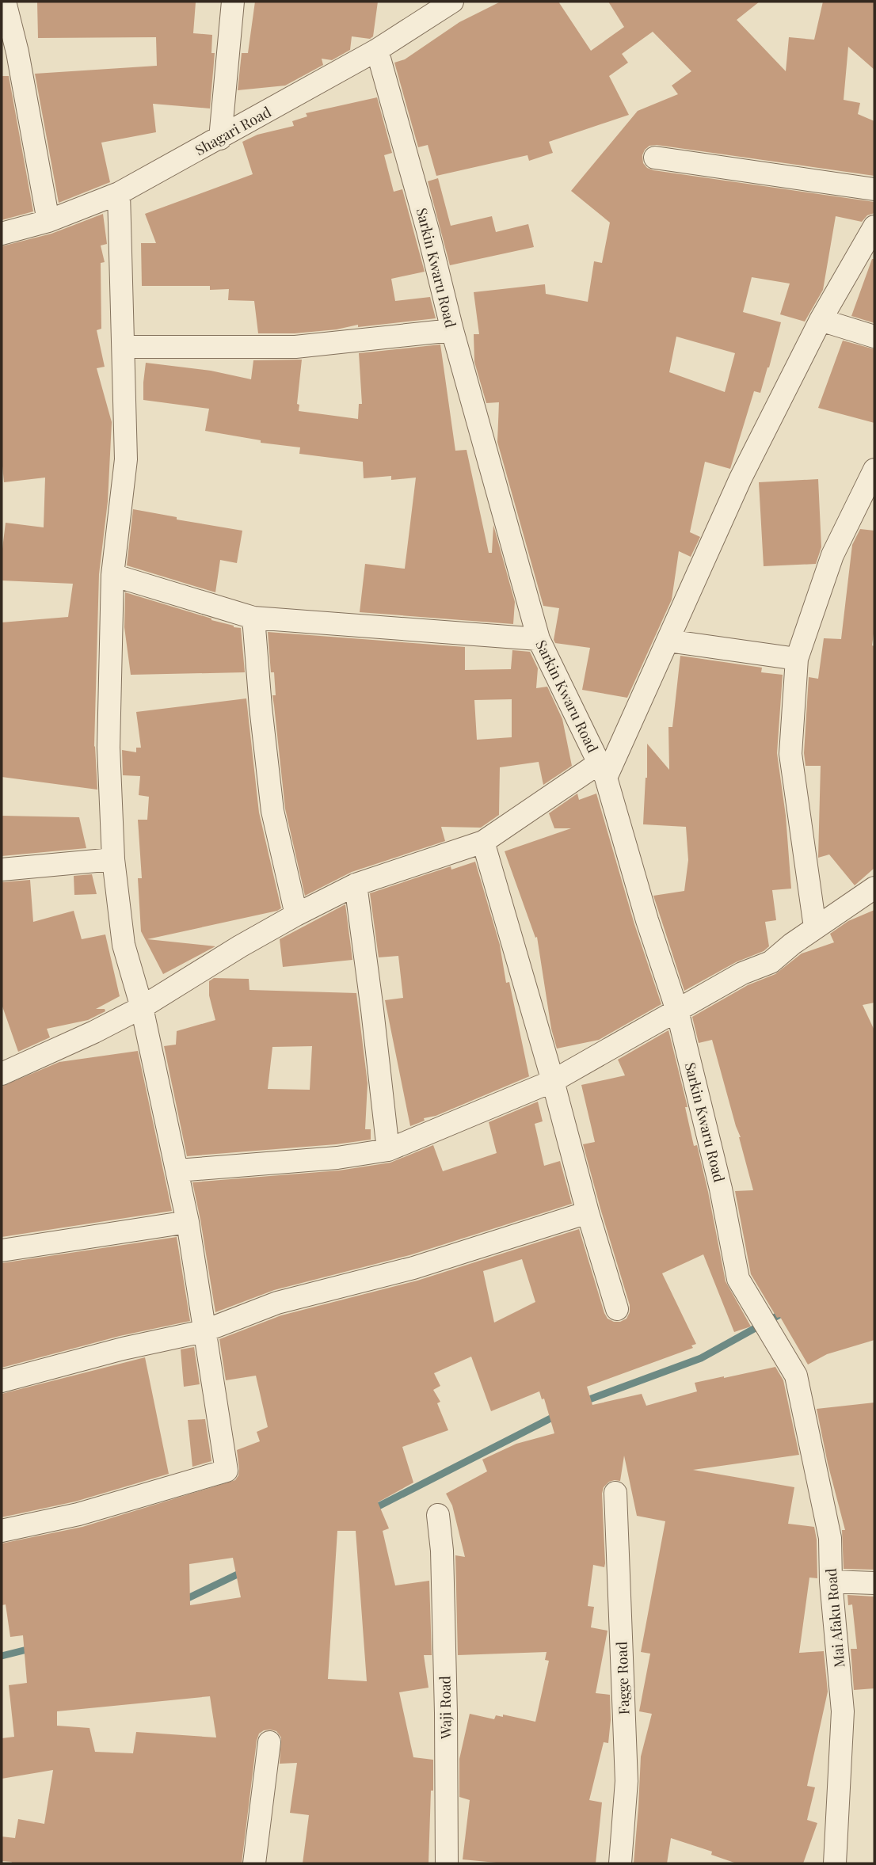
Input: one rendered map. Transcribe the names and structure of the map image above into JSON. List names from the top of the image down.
{
  "streets": {
    "street": [
      "Shagari Road",
      "Sarkin Kwaru Road",
      "Mai Afaku Road",
      "Fagge Road",
      "Waji Road"
    ]
  },
  "crossings": [
    ["Shagari Road", "Sarkin Kwaru Road"],
    ["Sarkin Kwaru Road", "Mai Afaku Road"]
  ]
}
